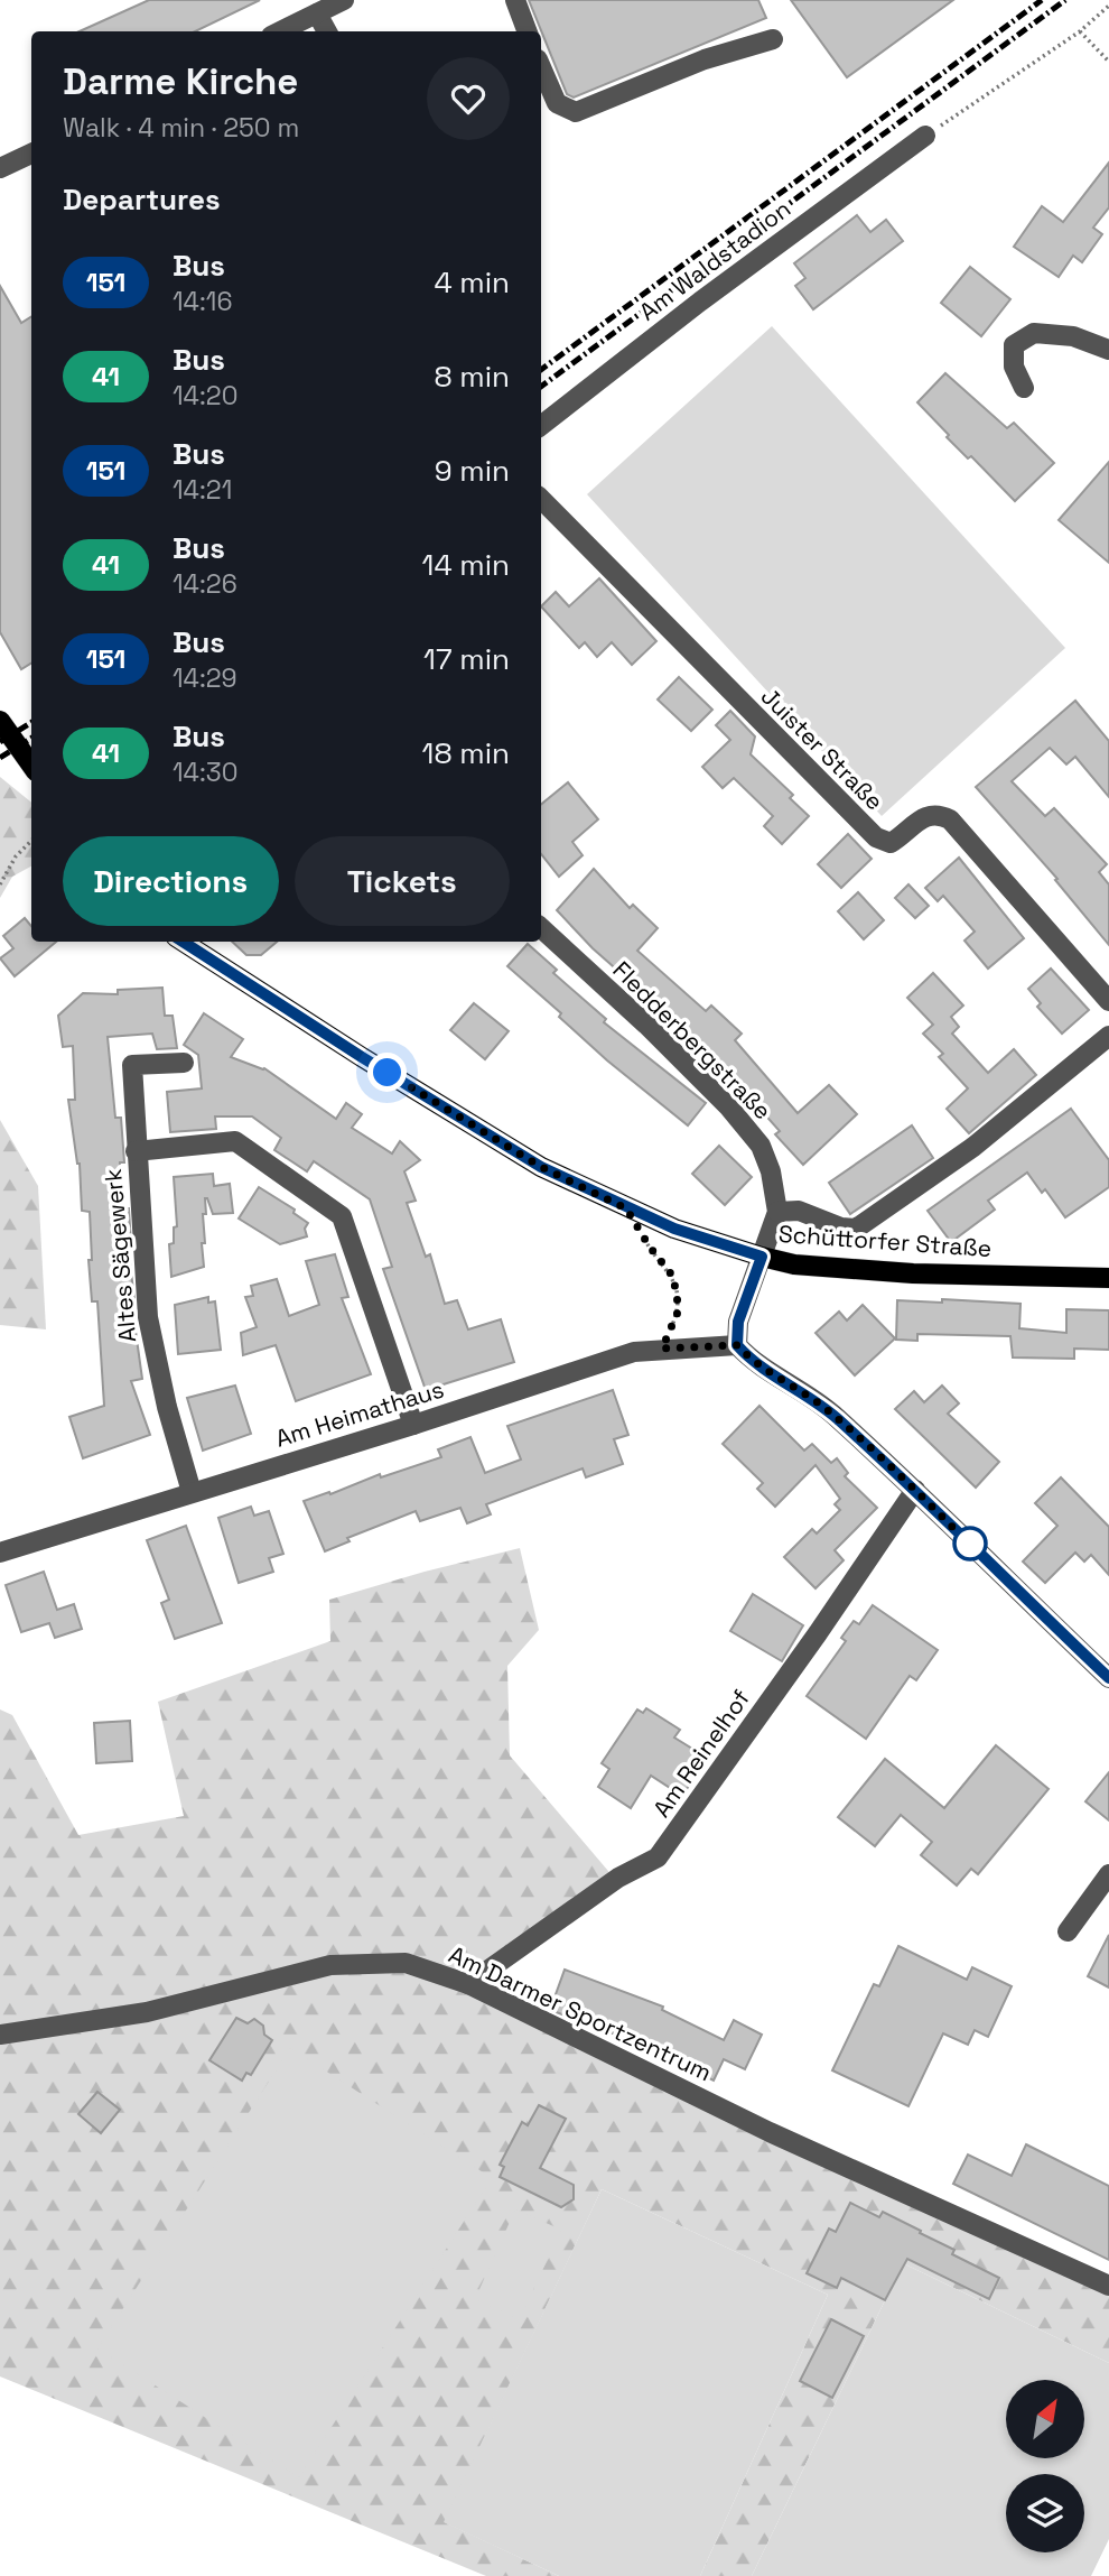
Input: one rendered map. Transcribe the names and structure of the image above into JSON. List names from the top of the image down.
{
  "streets": {
    "main road": ["Schüttorfer Straße"],
    "street": [
      "Am Waldstadion",
      "Juister Straße",
      "Fledderbergstraße",
      "Altes Sägewerk",
      "Am Heimathaus",
      "Am Reinelhof",
      "Am Darmer Sportzentrum"
    ]
  },
  "crossings": [
    ["Altes Sägewerk", "Am Heimathaus"],
    ["Am Reinelhof", "Am Darmer Sportzentrum"]
  ],
  "lines": ["bus line 151"],
  "north": "top right",
  "page": {
    "heading": [
      ["Darme Kirche", "Walk · 4 min · 250 m"],
      "Departures"
    ],
    "list": [
      {
        "mark": "151",
        "name": "Bus",
        "note": "14:16",
        "value": "4 min"
      },
      {
        "mark": "41",
        "name": "Bus",
        "note": "14:20",
        "value": "8 min"
      },
      {
        "mark": "151",
        "name": "Bus",
        "note": "14:21",
        "value": "9 min"
      },
      {
        "mark": "41",
        "name": "Bus",
        "note": "14:26",
        "value": "14 min"
      },
      {
        "mark": "151",
        "name": "Bus",
        "note": "14:29",
        "value": "17 min"
      },
      {
        "mark": "41",
        "name": "Bus",
        "note": "14:30",
        "value": "18 min"
      }
    ],
    "buttons": ["Directions", "Tickets"]
  }
}
